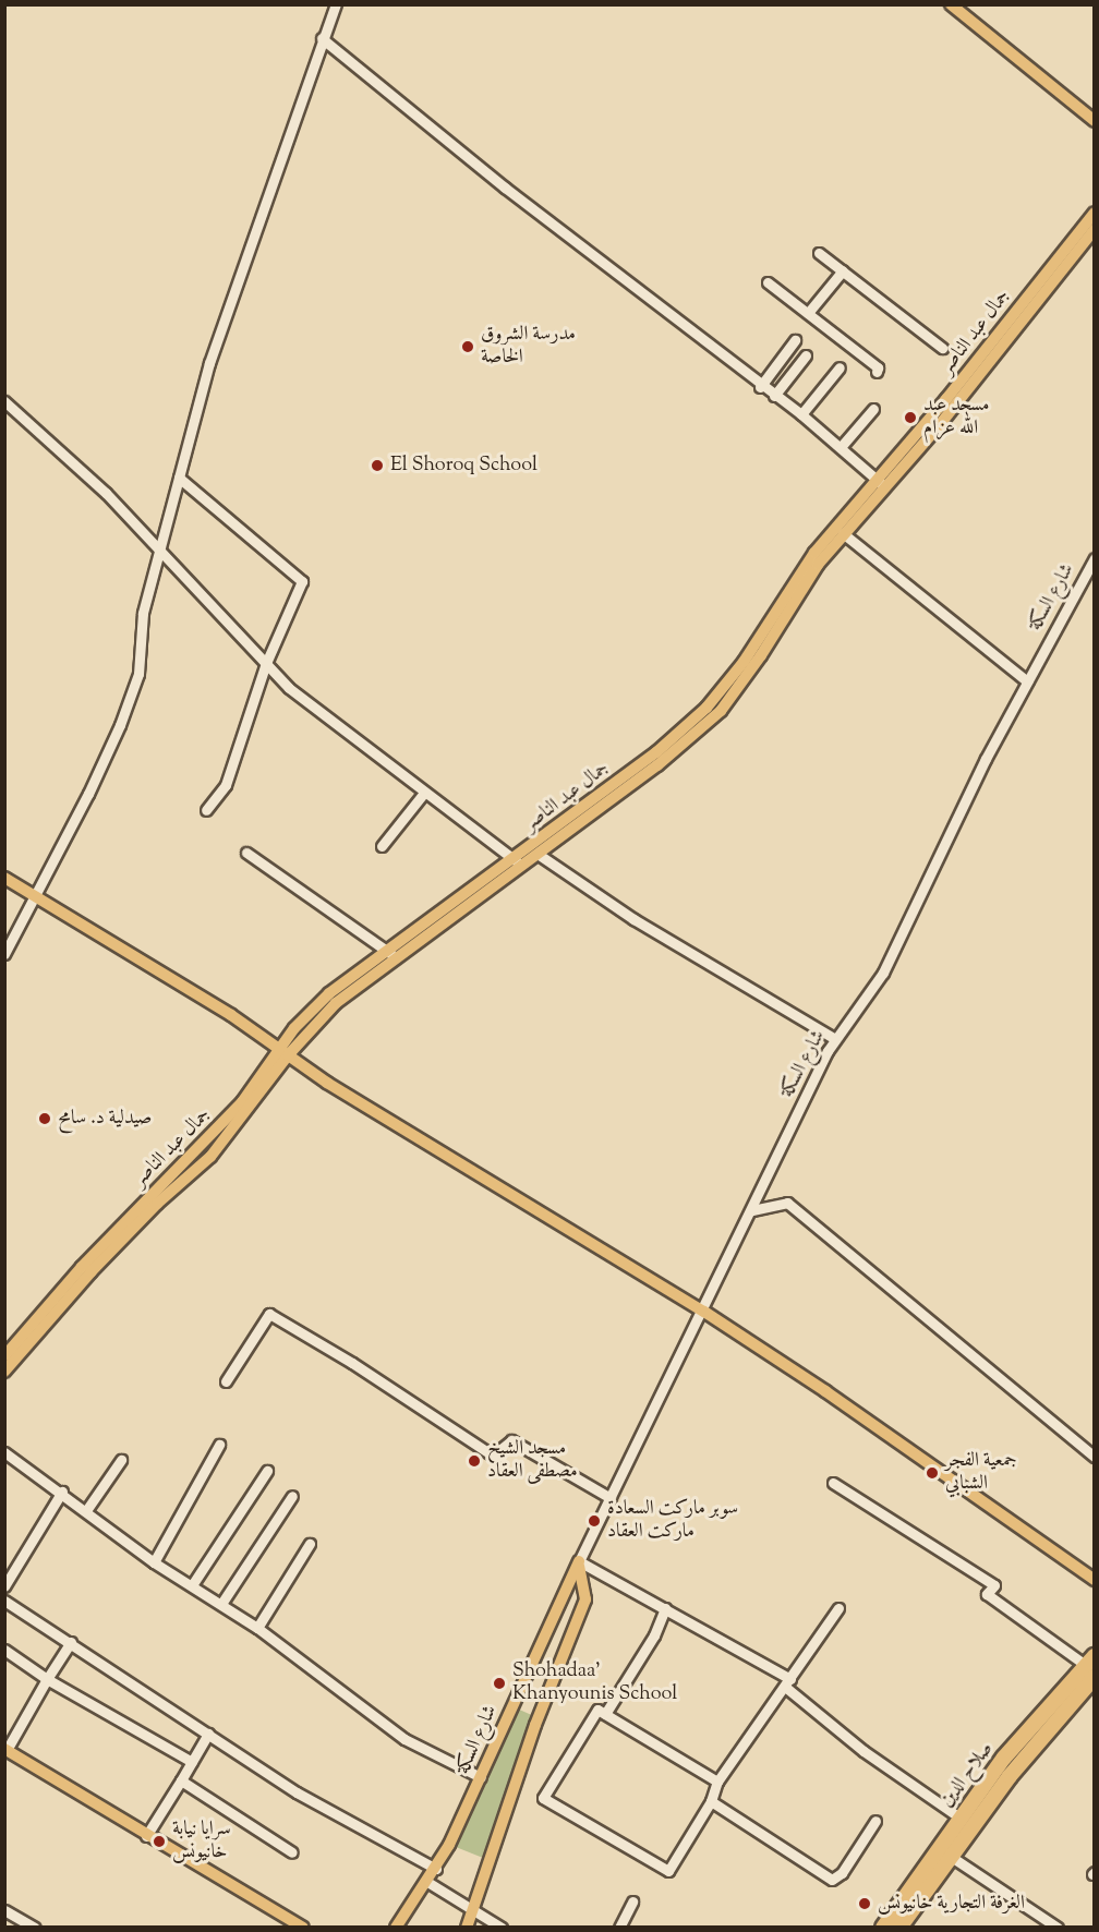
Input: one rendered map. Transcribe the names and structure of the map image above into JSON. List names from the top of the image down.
{
  "streets": {
    "highway": ["صلاح الدين"],
    "main road": ["جمال عبد الناصر", "شارع السكة"]
  },
  "places": [
    "مدرسة الشروق الخاصة",
    "مسجد عبد الله عزام",
    "El Shoroq School",
    "صيدلية د. سامح",
    "مسجد الشيخ مصطفى العقاد",
    "جمعية الفجر الشبابي",
    "سوبر ماركت السعادة ماركت العقاد",
    "Shohadaa' Khanyounis School",
    "سرايا نيابة خانيونس",
    "الغرفة التجارية خانيونس"
  ]
}
